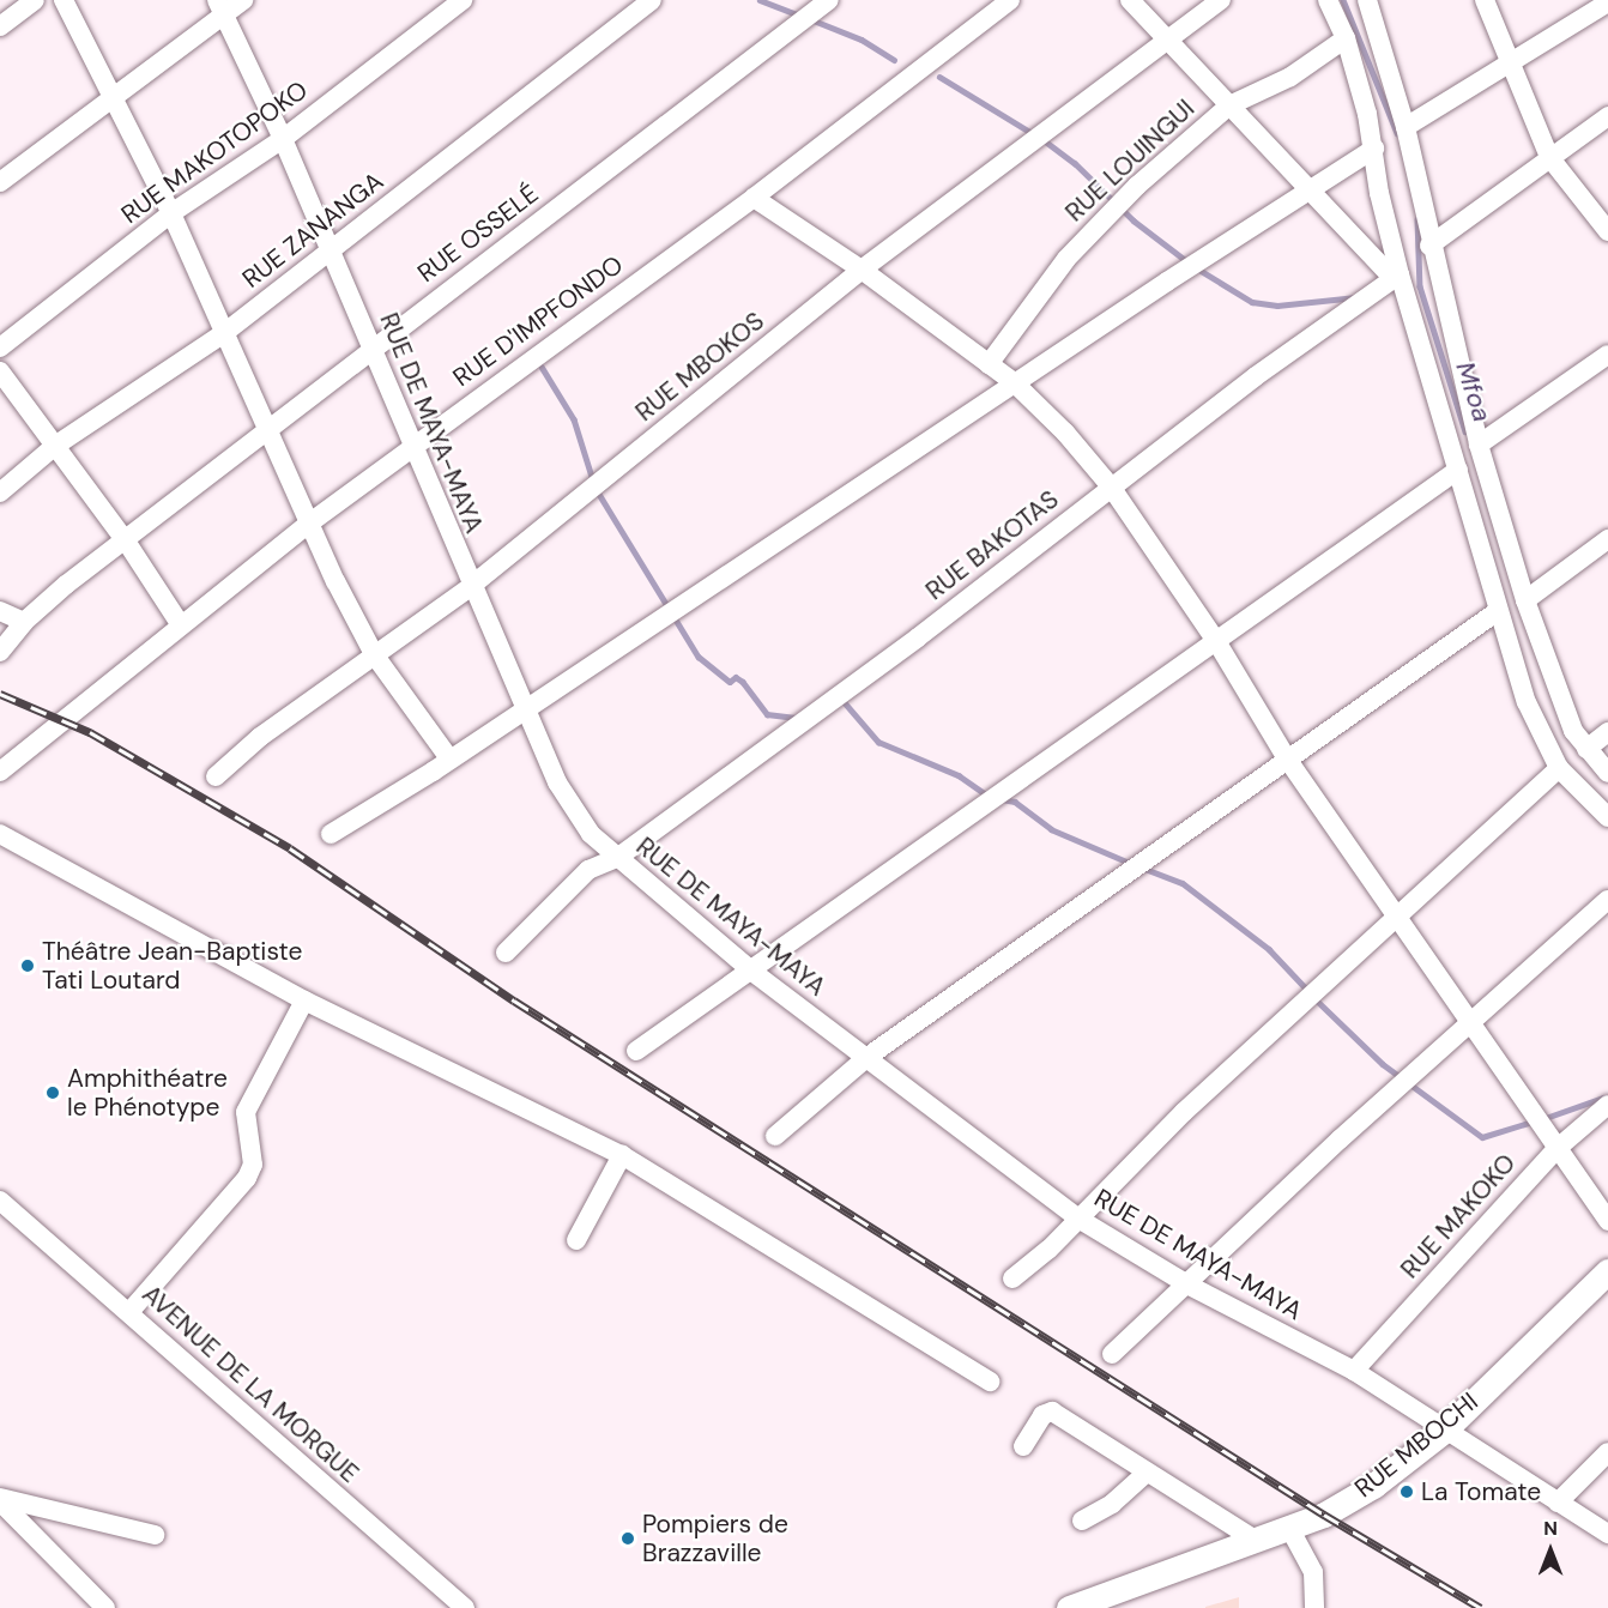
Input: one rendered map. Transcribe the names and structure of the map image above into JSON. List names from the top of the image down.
{
  "streets": {
    "main road": ["RUE MBOCHI"],
    "street": [
      "RUE MAKOTOPOKO",
      "RUE LOUINGUI",
      "RUE ZANANGA",
      "RUE OSSELÉ",
      "RUE D'IMPFONDO",
      "RUE MBOKOS",
      "RUE DE MAYA-MAYA",
      "RUE BAKOTAS",
      "RUE MAKOKO",
      "AVENUE DE LA MORGUE"
    ]
  },
  "crossings": [
    ["RUE MAKOTOPOKO", "RUE DE MAYA-MAYA"],
    ["RUE ZANANGA", "RUE DE MAYA-MAYA"],
    ["RUE OSSELÉ", "RUE DE MAYA-MAYA"],
    ["RUE D'IMPFONDO", "RUE DE MAYA-MAYA"],
    ["RUE MBOKOS", "RUE DE MAYA-MAYA"],
    ["RUE DE MAYA-MAYA", "RUE BAKOTAS"],
    ["RUE DE MAYA-MAYA", "RUE MAKOKO"],
    ["RUE DE MAYA-MAYA", "RUE MBOCHI"]
  ],
  "water": ["Mfoa"],
  "places": [
    "Théâtre Jean-Baptiste Tati Loutard",
    "Amphithéatre le Phénotype",
    "La Tomate",
    "Pompiers de Brazzaville"
  ],
  "north": "top"
}
